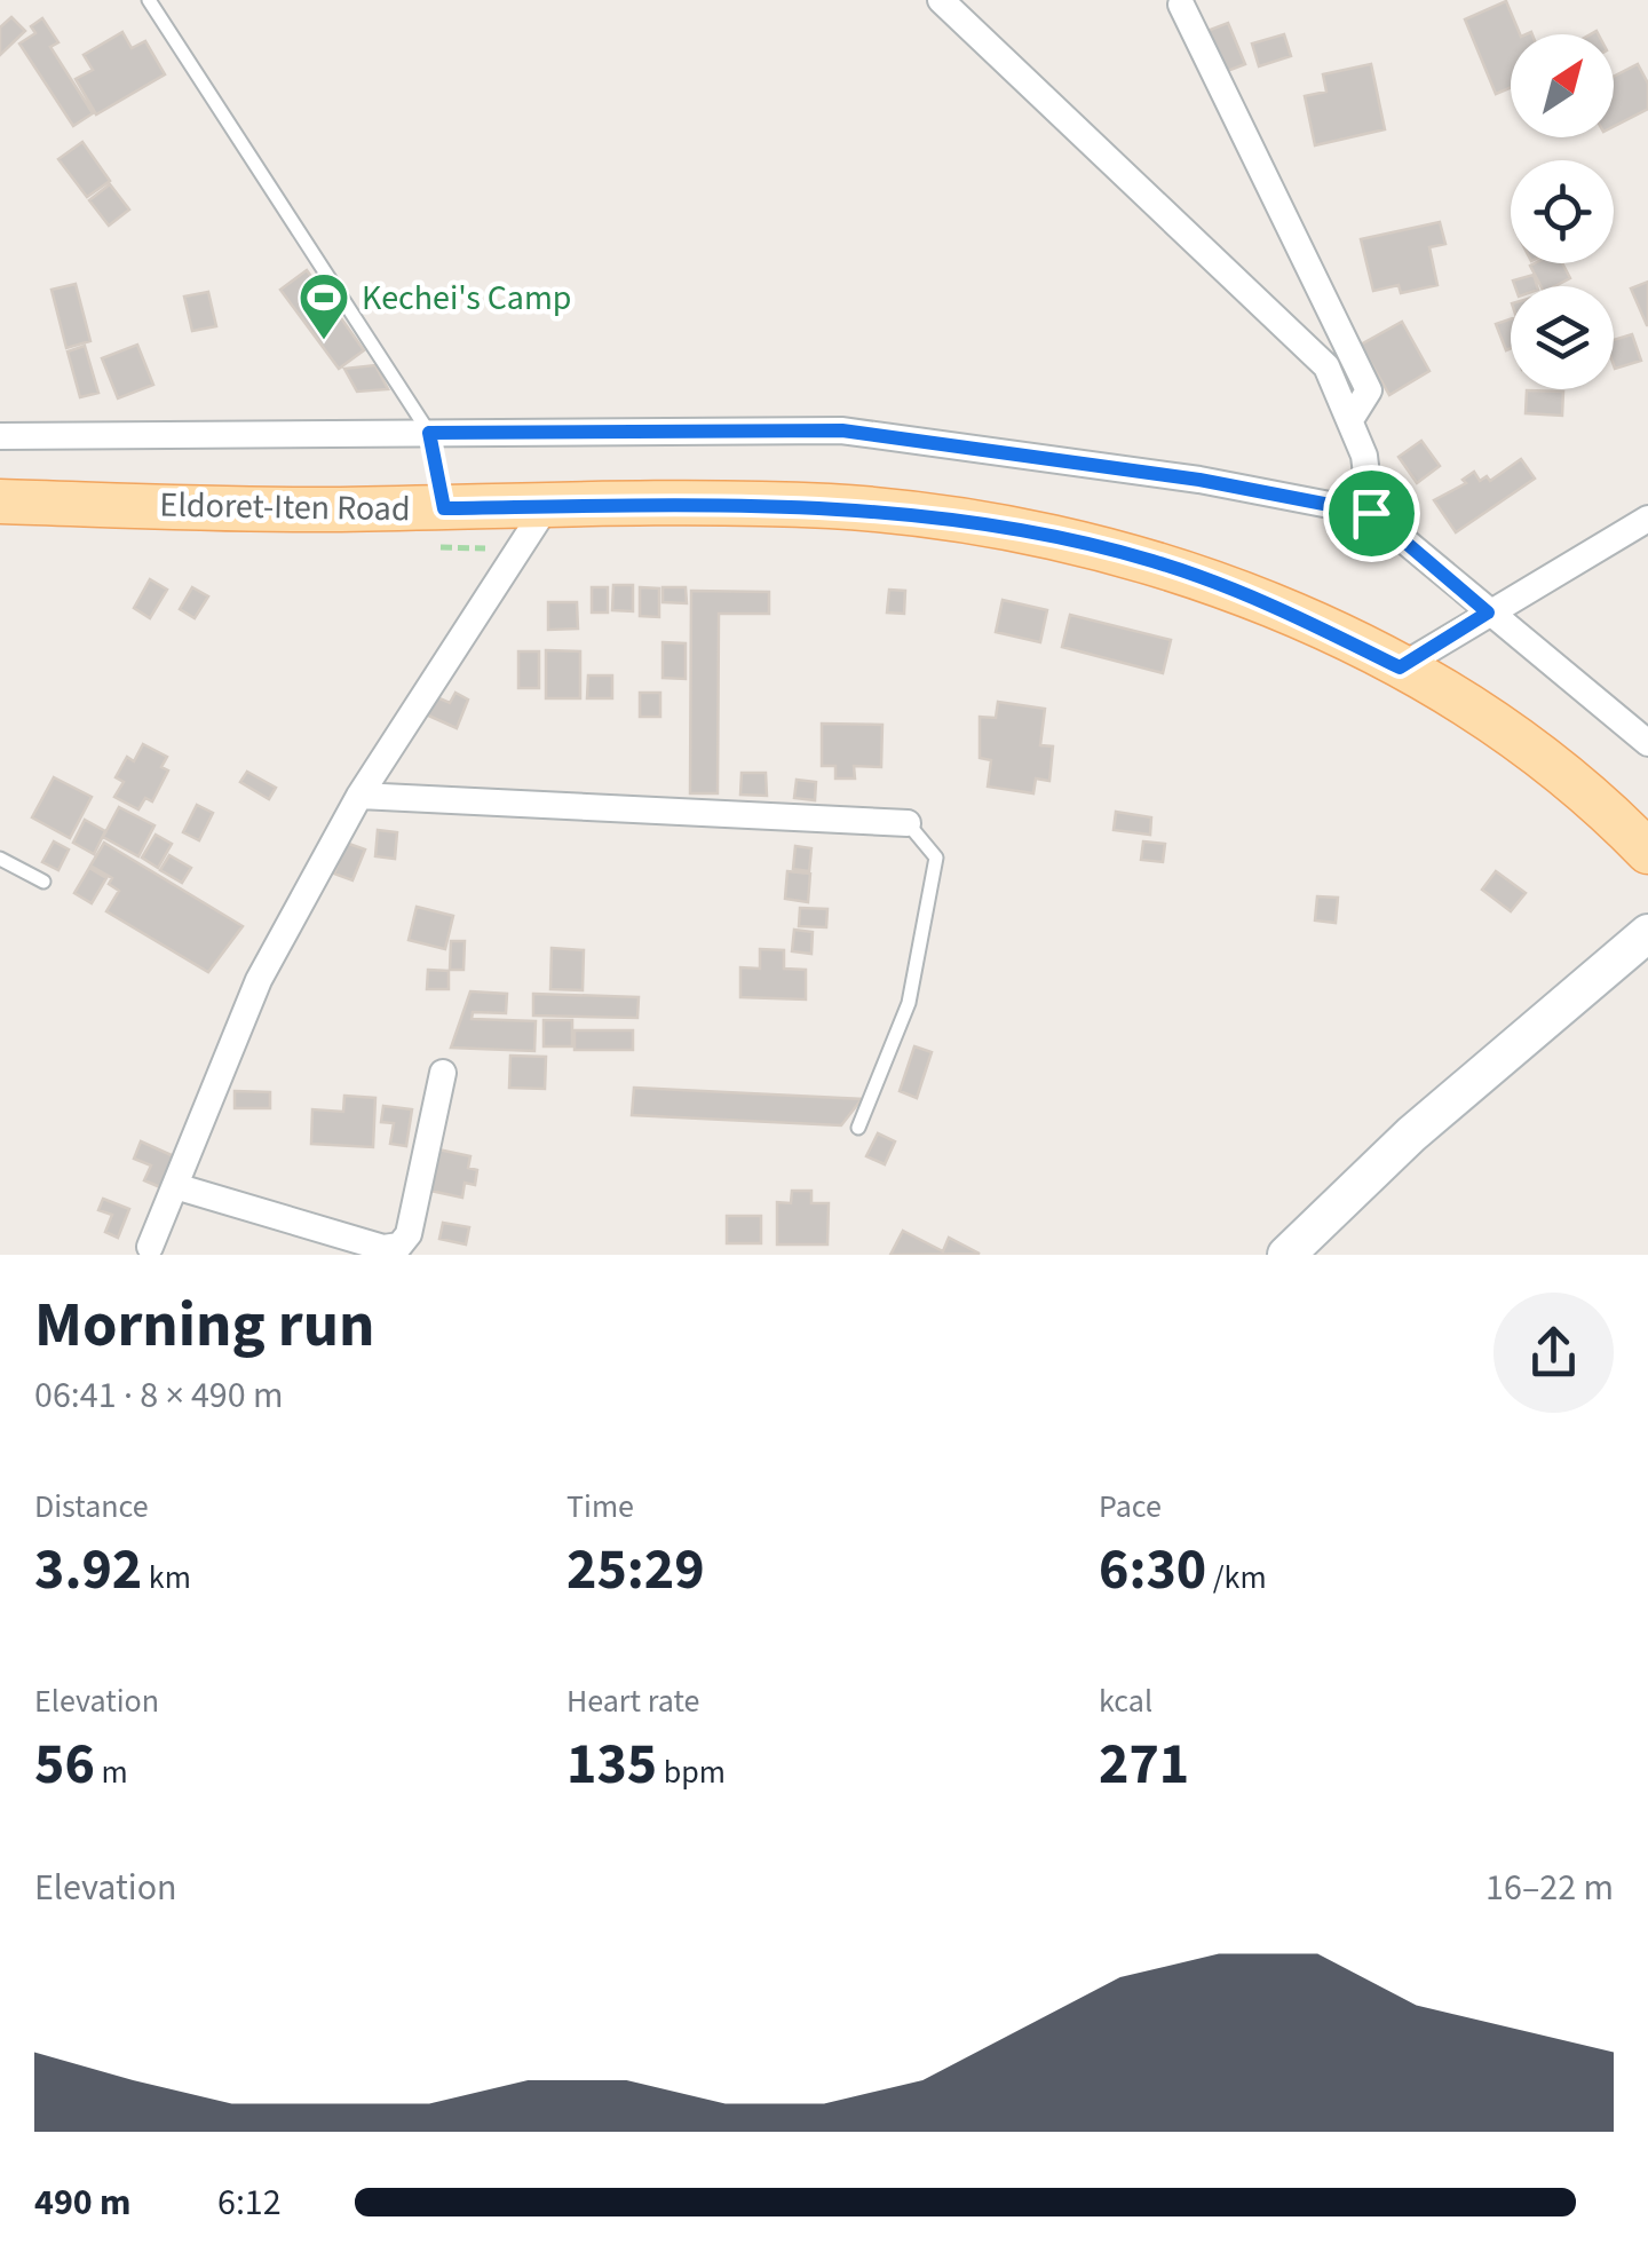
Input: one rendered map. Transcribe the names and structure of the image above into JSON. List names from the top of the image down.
{
  "streets": {
    "main road": ["Eldoret-Iten Road"]
  },
  "places": {
    "sports": ["Kechei's Camp"]
  },
  "north": "top right",
  "page": {
    "heading": ["Morning run", "06:41 · 8 × 490 m"],
    "stats": [
      ["Distance", "3.92 km"],
      ["Time", "25:29"],
      ["Pace", "6:30 /km"],
      ["Elevation", "56 m"],
      ["Heart rate", "135 bpm"],
      ["kcal", "271"]
    ],
    "chart": ["Elevation", "16–22 m"],
    "list": [
      {
        "name": "490 m",
        "note": "6:12"
      }
    ]
  }
}
